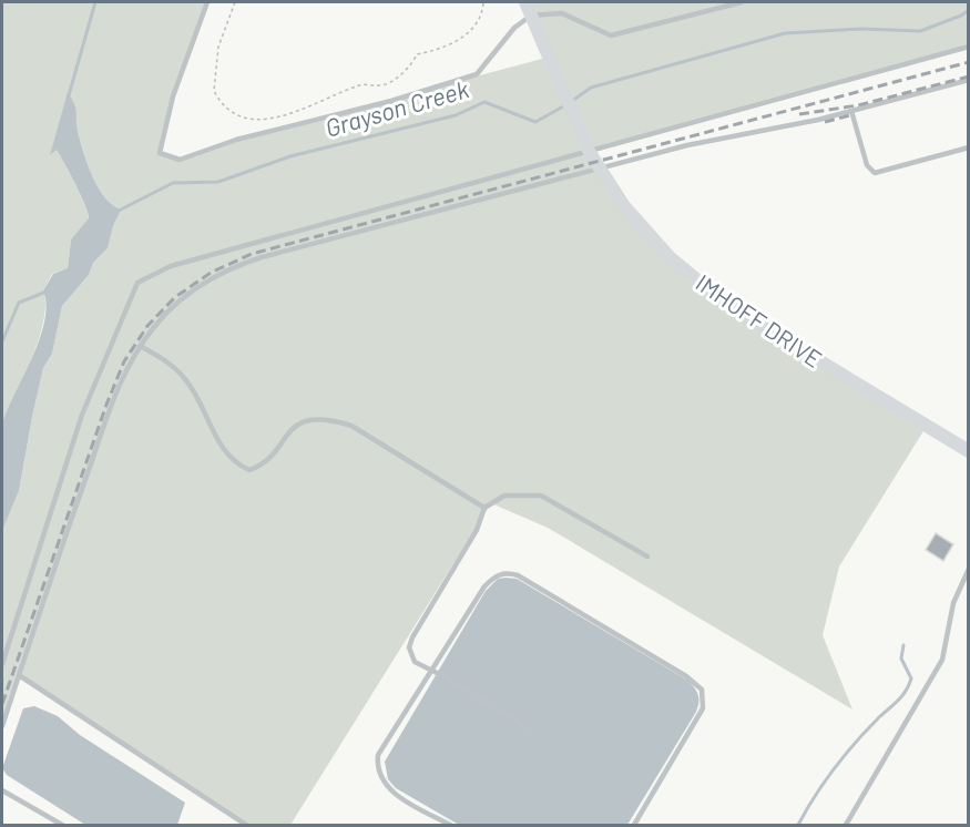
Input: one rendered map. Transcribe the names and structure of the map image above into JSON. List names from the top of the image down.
{
  "streets": {
    "street": ["IMHOFF DRIVE"]
  },
  "water": ["Grayson Creek"]
}
